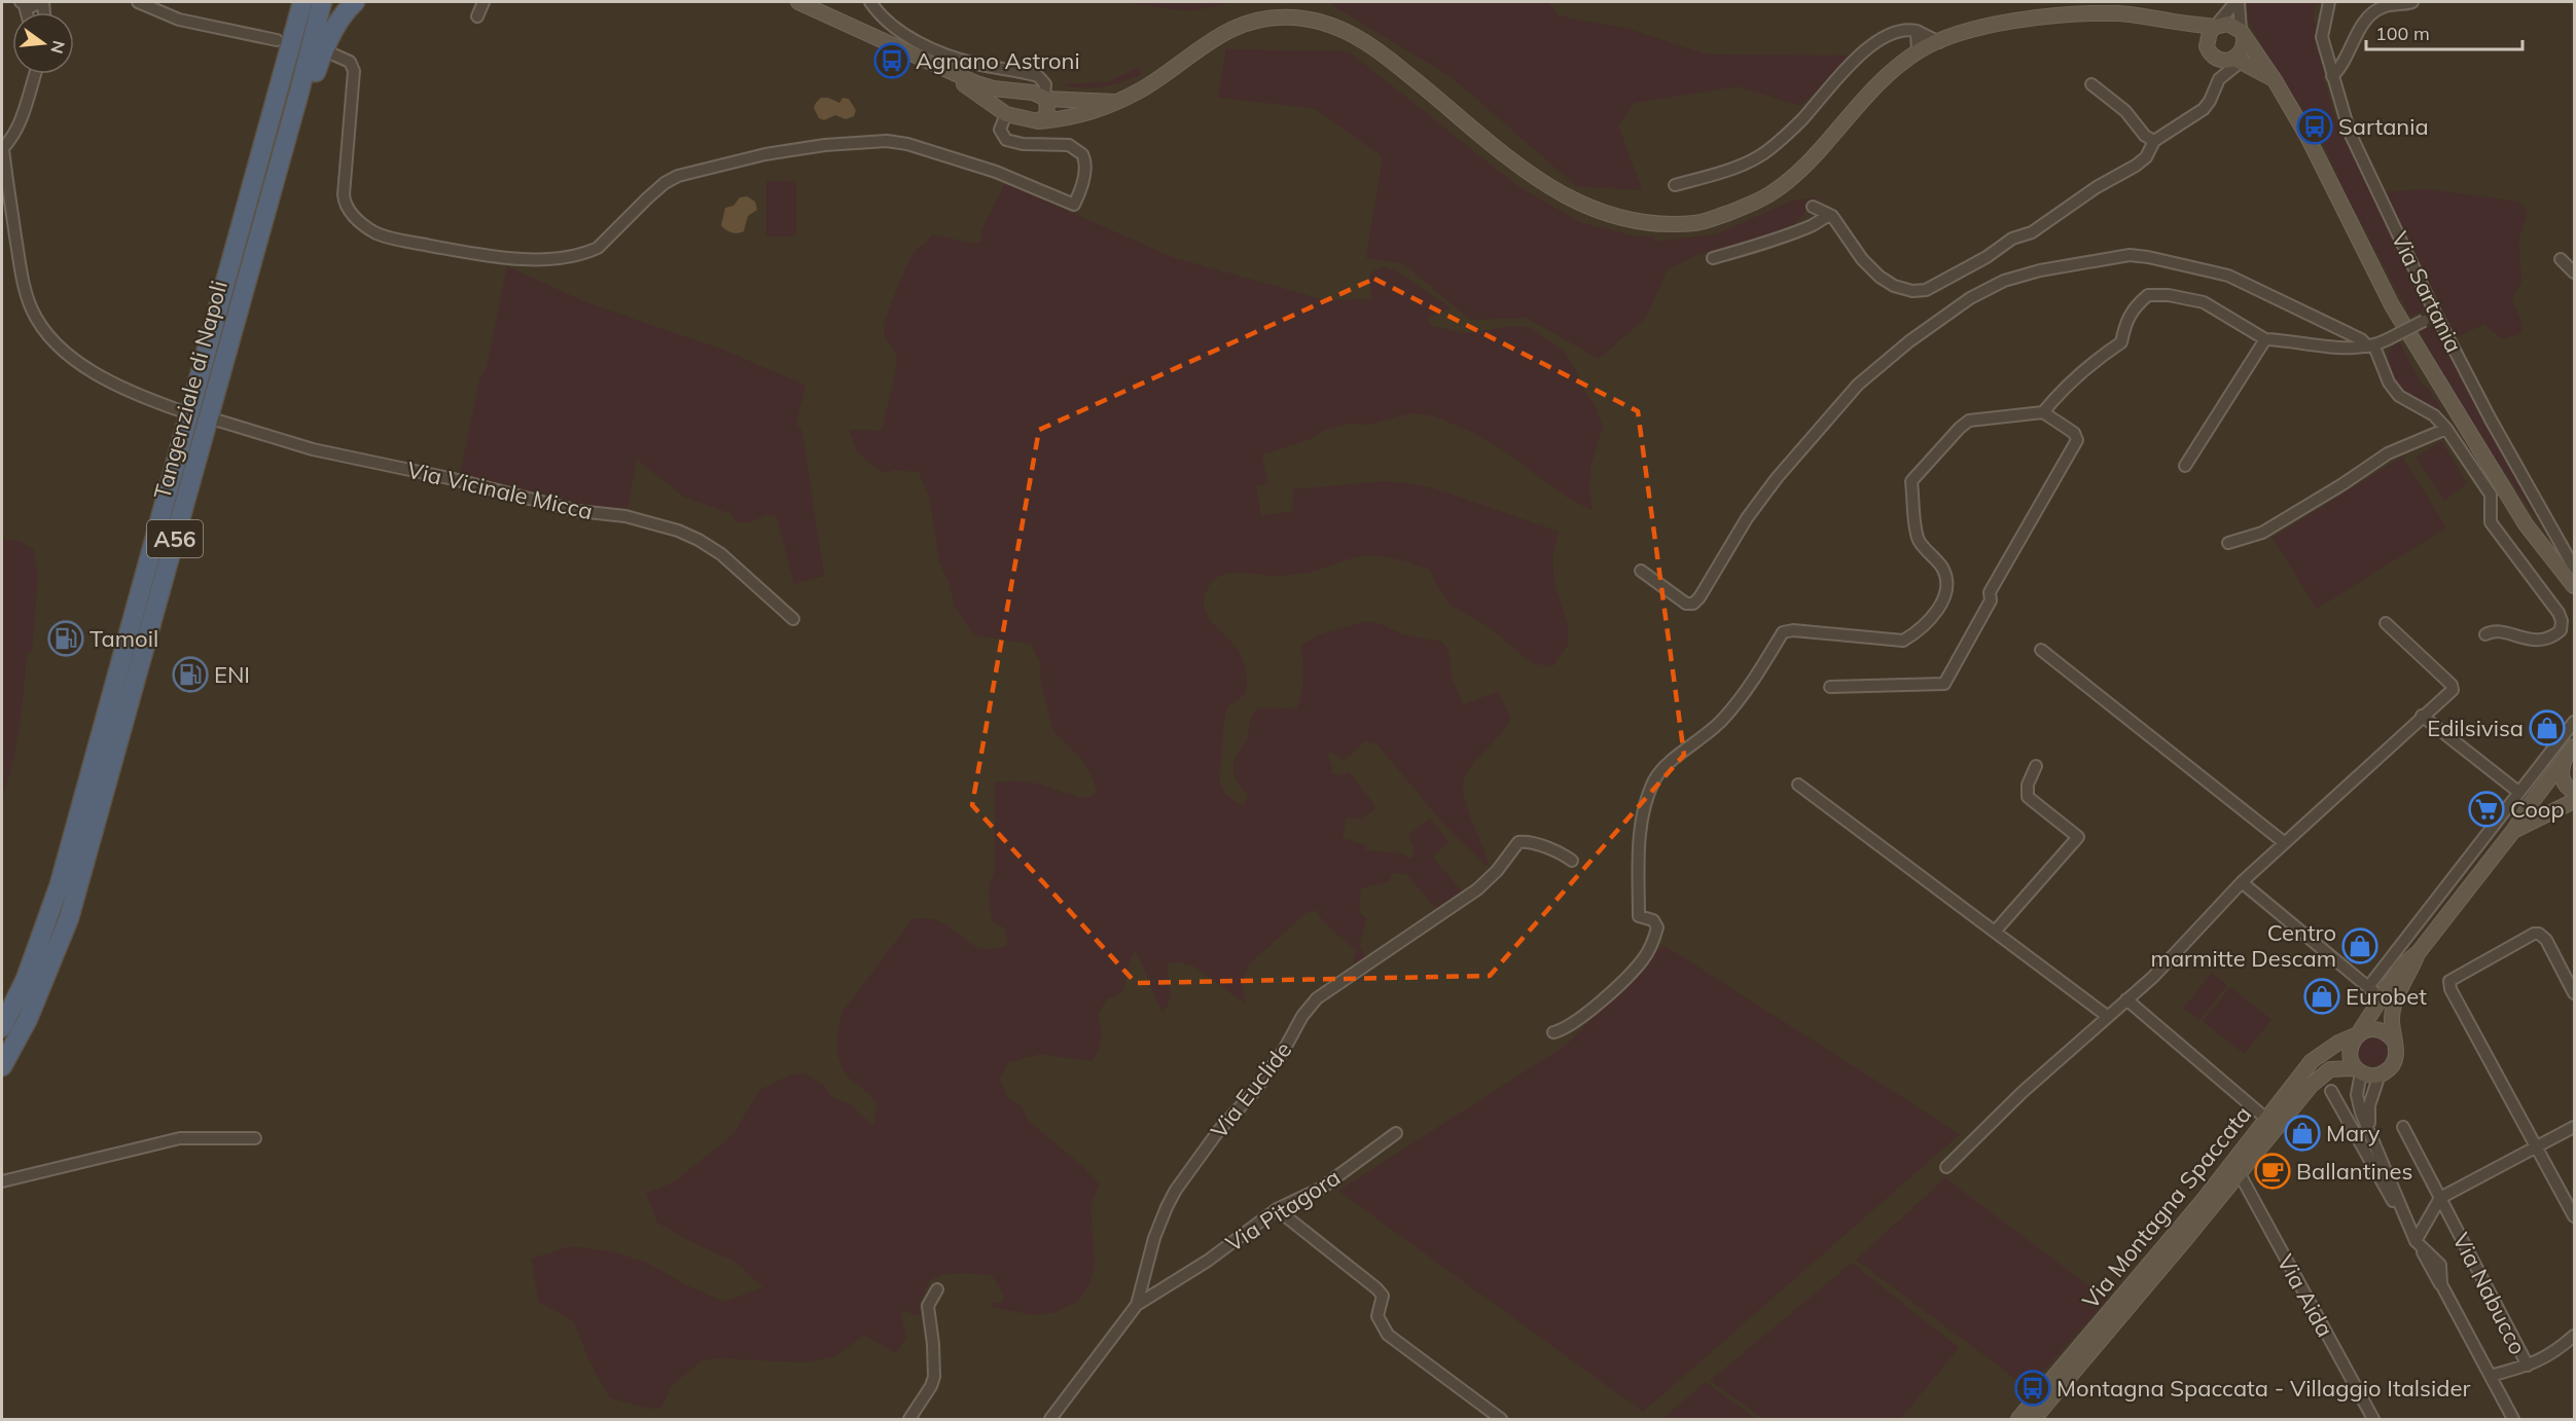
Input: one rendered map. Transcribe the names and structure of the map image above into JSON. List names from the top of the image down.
{
  "streets": {
    "highway": ["Tangenziale di Napoli", "A56"],
    "street": [
      "Via Sartania",
      "Via Vicinale Micca",
      "Via Euclide",
      "Via Montagna Spaccata",
      "Via Pitagora",
      "Via Nabucco",
      "Via Aida"
    ]
  },
  "crossings": [
    ["Via Euclide", "Via Pitagora"],
    ["Via Montagna Spaccata", "Via Nabucco"],
    ["Via Montagna Spaccata", "Via Aida"]
  ],
  "places": {
    "bus stop": ["Agnano Astroni", "Sartania", "Montagna Spaccata - Villaggio Italsider"],
    "fuel station": ["Tamoil", "ENI"],
    "shop": [
      "Edilsivisa",
      "Centro marmitte Descam",
      "Eurobet",
      "Mary"
    ],
    "supermarket": ["Coop"],
    "cafe": ["Ballantines"]
  },
  "scale_bar": "100 m",
  "north": "right"
}
